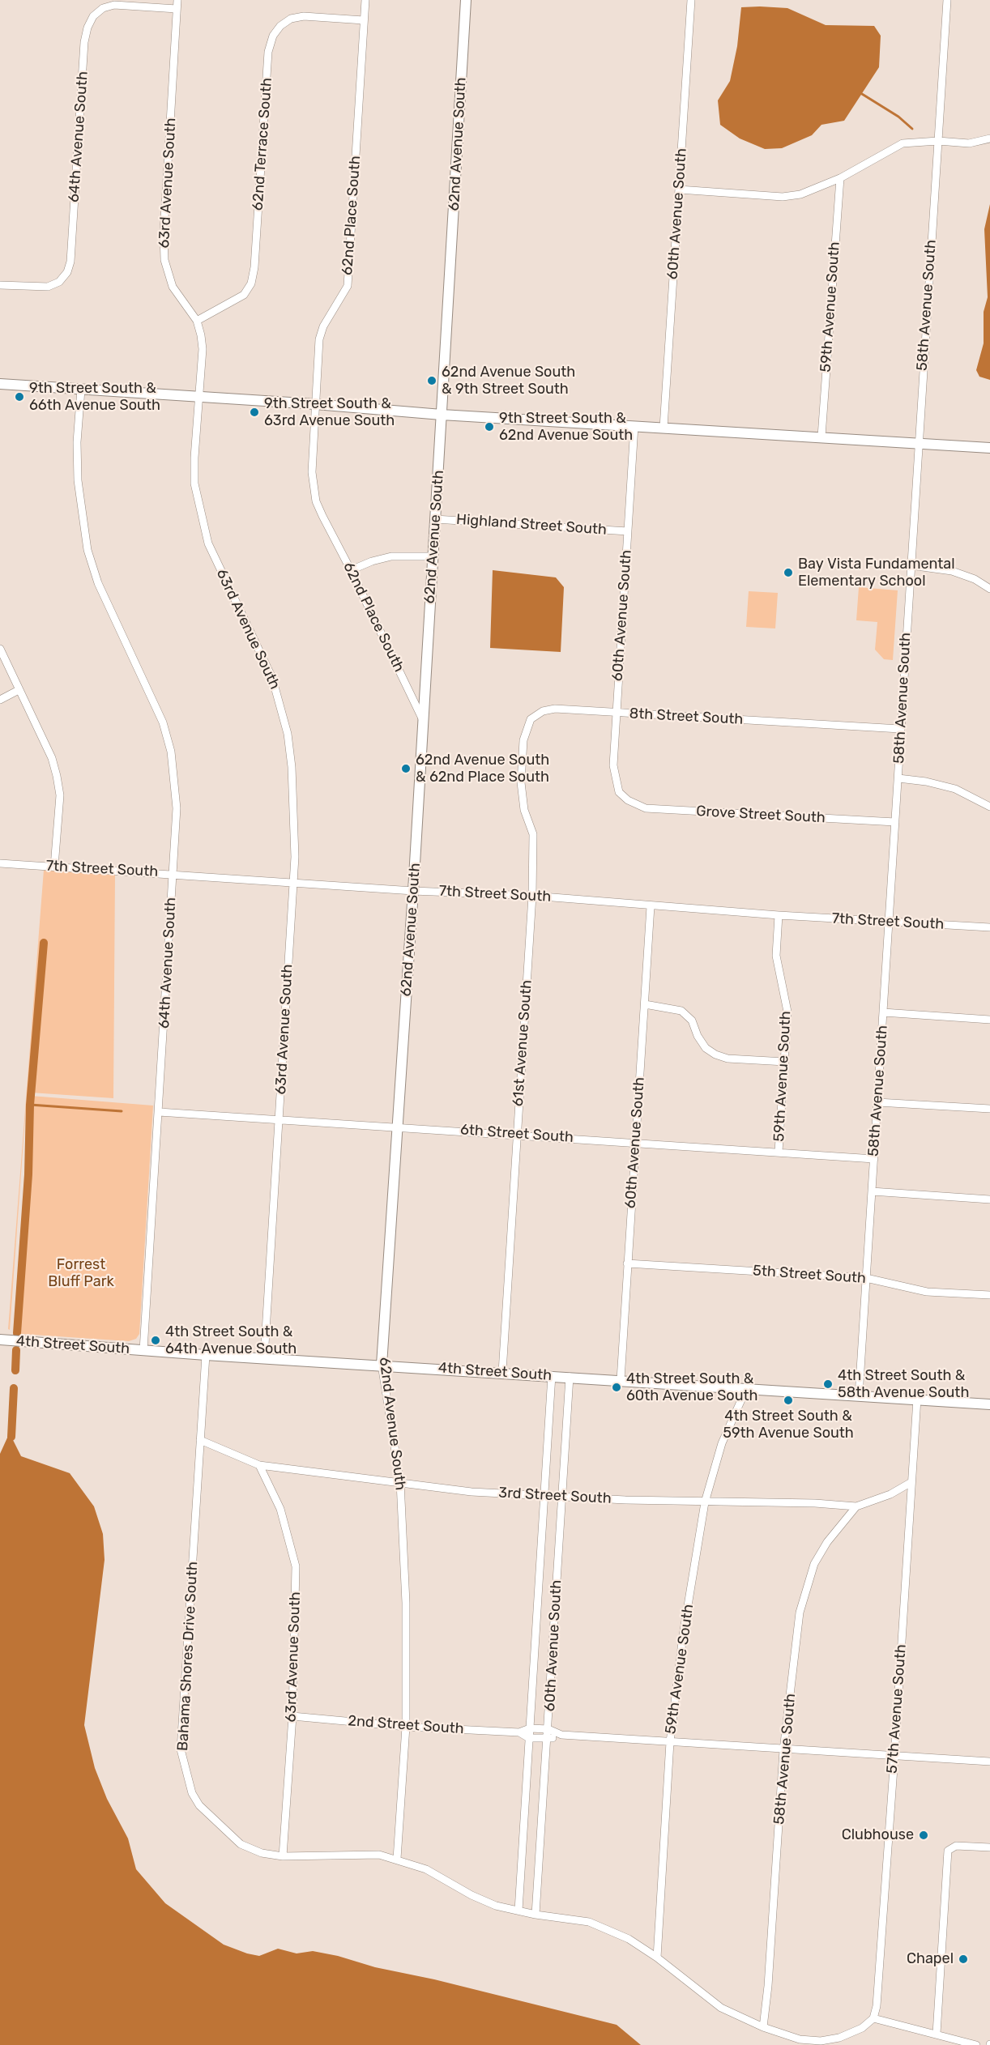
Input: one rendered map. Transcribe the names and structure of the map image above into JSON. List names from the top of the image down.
{
  "streets": {
    "street": [
      "64th Avenue South",
      "62nd Terrace South",
      "62nd Avenue South",
      "63rd Avenue South",
      "60th Avenue South",
      "62nd Place South",
      "58th Avenue South",
      "59th Avenue South",
      "Highland Street South",
      "8th Street South",
      "Grove Street South",
      "7th Street South",
      "61st Avenue South",
      "6th Street South",
      "5th Street South",
      "4th Street South",
      "3rd Street South",
      "Bahama Shores Drive South",
      "57th Avenue South",
      "2nd Street South"
    ]
  },
  "crossings": [
    ["64th Avenue South", "63rd Avenue South"],
    ["64th Avenue South", "7th Street South"],
    ["64th Avenue South", "6th Street South"],
    ["64th Avenue South", "4th Street South"],
    ["62nd Terrace South", "63rd Avenue South"],
    ["62nd Terrace South", "62nd Place South"],
    ["62nd Avenue South", "62nd Place South"],
    ["62nd Avenue South", "Highland Street South"],
    ["62nd Avenue South", "7th Street South"],
    ["62nd Avenue South", "6th Street South"],
    ["62nd Avenue South", "4th Street South"],
    ["62nd Avenue South", "3rd Street South"],
    ["62nd Avenue South", "Bahama Shores Drive South"],
    ["62nd Avenue South", "2nd Street South"],
    ["63rd Avenue South", "7th Street South"],
    ["63rd Avenue South", "6th Street South"],
    ["63rd Avenue South", "4th Street South"],
    ["63rd Avenue South", "3rd Street South"],
    ["63rd Avenue South", "Bahama Shores Drive South"],
    ["63rd Avenue South", "2nd Street South"],
    ["60th Avenue South", "Highland Street South"],
    ["60th Avenue South", "8th Street South"],
    ["60th Avenue South", "Grove Street South"],
    ["60th Avenue South", "7th Street South"],
    ["60th Avenue South", "6th Street South"],
    ["60th Avenue South", "5th Street South"],
    ["60th Avenue South", "4th Street South"],
    ["60th Avenue South", "3rd Street South"],
    ["60th Avenue South", "Bahama Shores Drive South"],
    ["60th Avenue South", "2nd Street South"],
    ["58th Avenue South", "8th Street South"],
    ["58th Avenue South", "Grove Street South"],
    ["58th Avenue South", "7th Street South"],
    ["58th Avenue South", "6th Street South"],
    ["58th Avenue South", "5th Street South"],
    ["58th Avenue South", "4th Street South"],
    ["58th Avenue South", "3rd Street South"],
    ["58th Avenue South", "Bahama Shores Drive South"],
    ["58th Avenue South", "2nd Street South"],
    ["59th Avenue South", "7th Street South"],
    ["59th Avenue South", "6th Street South"],
    ["59th Avenue South", "4th Street South"],
    ["59th Avenue South", "3rd Street South"],
    ["59th Avenue South", "Bahama Shores Drive South"],
    ["59th Avenue South", "2nd Street South"],
    ["8th Street South", "61st Avenue South"],
    ["7th Street South", "61st Avenue South"],
    ["61st Avenue South", "6th Street South"],
    ["61st Avenue South", "4th Street South"],
    ["4th Street South", "Bahama Shores Drive South"],
    ["4th Street South", "57th Avenue South"],
    ["3rd Street South", "Bahama Shores Drive South"],
    ["3rd Street South", "57th Avenue South"],
    ["Bahama Shores Drive South", "57th Avenue South"],
    ["57th Avenue South", "2nd Street South"]
  ],
  "parks": ["Forrest Bluff Park"],
  "places": [
    "62nd Avenue South & 9th Street South",
    "9th Street South & 66th Avenue South",
    "9th Street South & 63rd Avenue South",
    "9th Street South & 62nd Avenue South",
    "Bay Vista Fundamental Elementary School",
    "62nd Avenue South & 62nd Place South",
    "4th Street South & 64th Avenue South",
    "4th Street South & 58th Avenue South",
    "4th Street South & 60th Avenue South",
    "4th Street South & 59th Avenue South",
    "Clubhouse",
    "Chapel"
  ]
}
